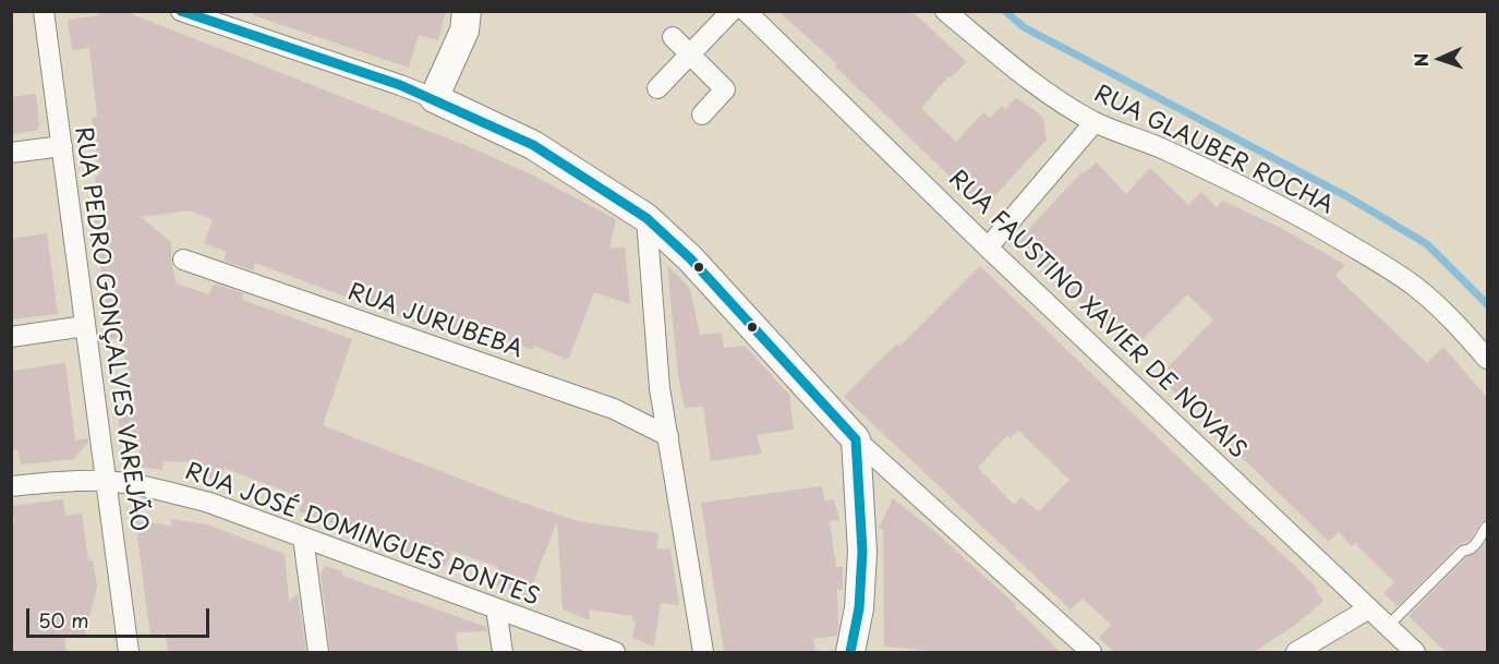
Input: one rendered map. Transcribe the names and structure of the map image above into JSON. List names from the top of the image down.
{
  "streets": {
    "street": [
      "RUA GLAUBER ROCHA",
      "RUA FAUSTINO XAVIER DE NOVAIS",
      "RUA JURUBEBA",
      "RUA PEDRO GONÇALVES VAREJÃO",
      "RUA JOSÉ DOMINGUES PONTES"
    ]
  },
  "crossings": [
    ["RUA PEDRO GONÇALVES VAREJÃO", "RUA JOSÉ DOMINGUES PONTES"]
  ],
  "scale_bar": "50 m",
  "north": "left"
}
